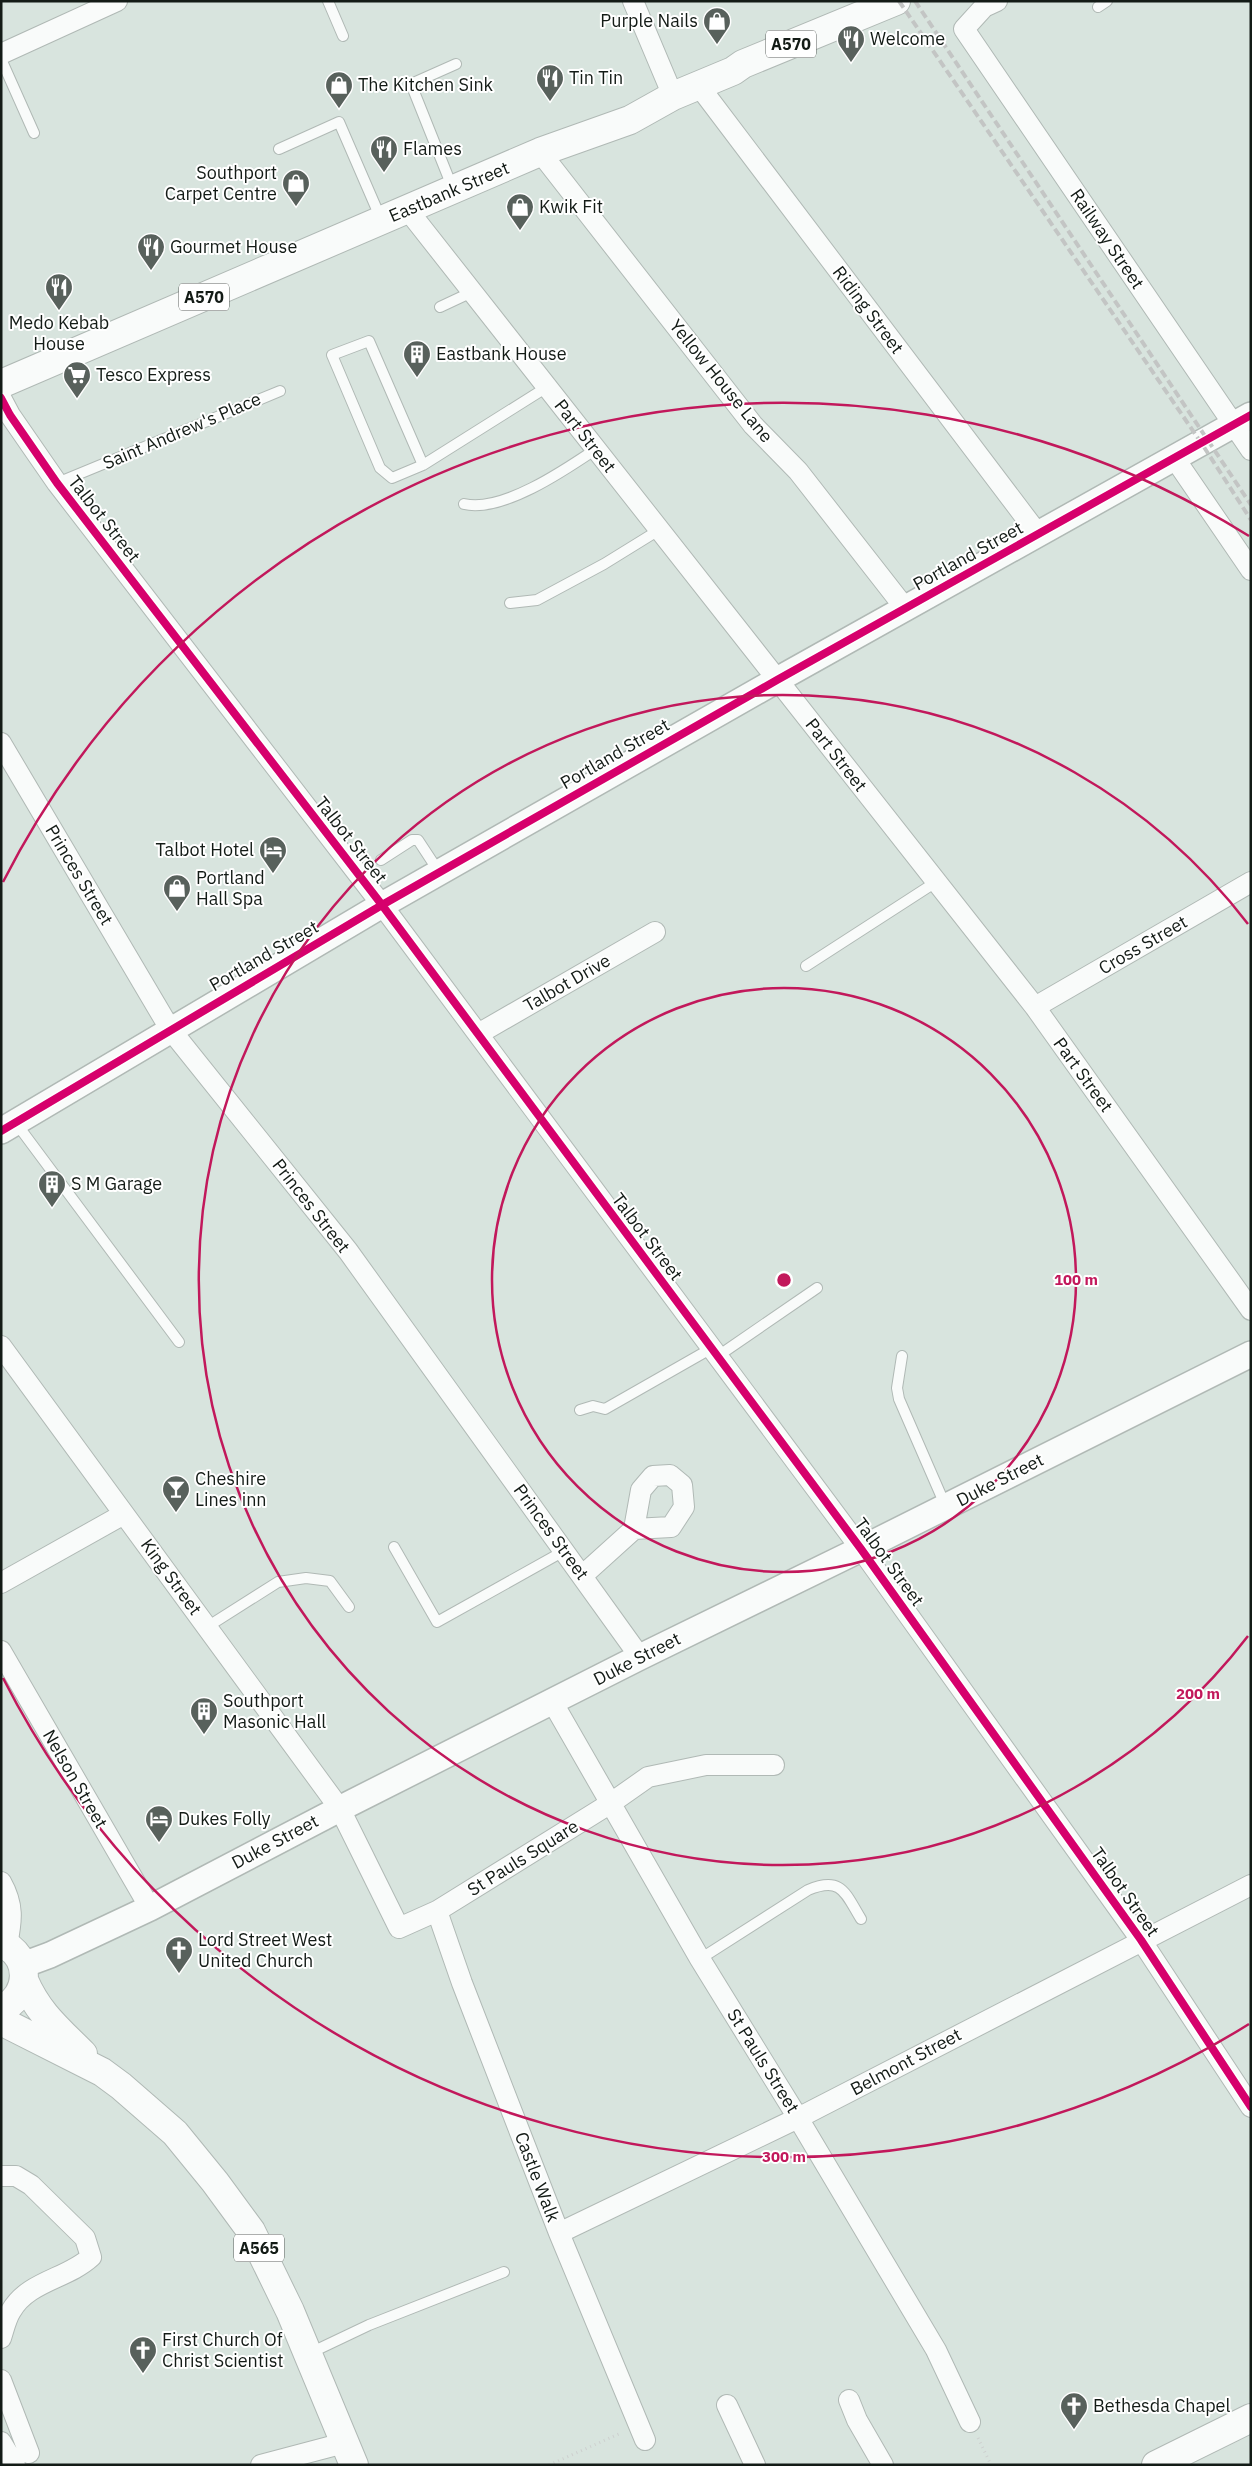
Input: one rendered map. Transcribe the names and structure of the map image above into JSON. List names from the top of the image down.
{
  "streets": {
    "main road": ["A570", "Eastbank Street", "A565"],
    "street": [
      "Railway Street",
      "Riding Street",
      "Yellow House Lane",
      "Part Street",
      "Talbot Street",
      "Portland Street",
      "Princes Street",
      "Cross Street",
      "Talbot Drive",
      "Duke Street",
      "King Street",
      "Nelson Street",
      "St Pauls Square",
      "St Pauls Street",
      "Belmont Street",
      "Castle Walk"
    ],
    "lane": ["Saint Andrew's Place"]
  },
  "crossings": [
    ["Eastbank Street", "Riding Street"],
    ["Eastbank Street", "Yellow House Lane"],
    ["Eastbank Street", "Part Street"],
    ["Railway Street", "Portland Street"],
    ["Riding Street", "Portland Street"],
    ["Yellow House Lane", "Portland Street"],
    ["Saint Andrew's Place", "Talbot Street"],
    ["Part Street", "Portland Street"],
    ["Part Street", "Cross Street"],
    ["Talbot Street", "Portland Street"],
    ["Talbot Street", "Talbot Drive"],
    ["Talbot Street", "Duke Street"],
    ["Talbot Street", "Belmont Street"],
    ["Portland Street", "Princes Street"],
    ["Princes Street", "Duke Street"],
    ["Duke Street", "King Street"],
    ["Duke Street", "Nelson Street"],
    ["Duke Street", "St Pauls Square"],
    ["Duke Street", "St Pauls Street"],
    ["Duke Street", "A565"],
    ["King Street", "St Pauls Square"],
    ["St Pauls Square", "St Pauls Street"],
    ["St Pauls Square", "Castle Walk"],
    ["St Pauls Street", "Belmont Street"],
    ["Belmont Street", "Castle Walk"]
  ],
  "places": {
    "shop": [
      "Purple Nails",
      "The Kitchen Sink",
      "Southport Carpet Centre",
      "Kwik Fit",
      "Portland Hall Spa"
    ],
    "restaurant": [
      "Welcome",
      "Tin Tin",
      "Flames",
      "Gourmet House",
      "Medo Kebab House"
    ],
    "building": ["Eastbank House", "S M Garage", "Southport Masonic Hall"],
    "supermarket": ["Tesco Express"],
    "hotel": ["Talbot Hotel", "Dukes Folly"],
    "bar": ["Cheshire Lines inn"],
    "church": ["Lord Street West United Church", "First Church Of Christ Scientist", "Bethesda Chapel"]
  },
  "rings": ["100 m", "200 m", "300 m"]
}
